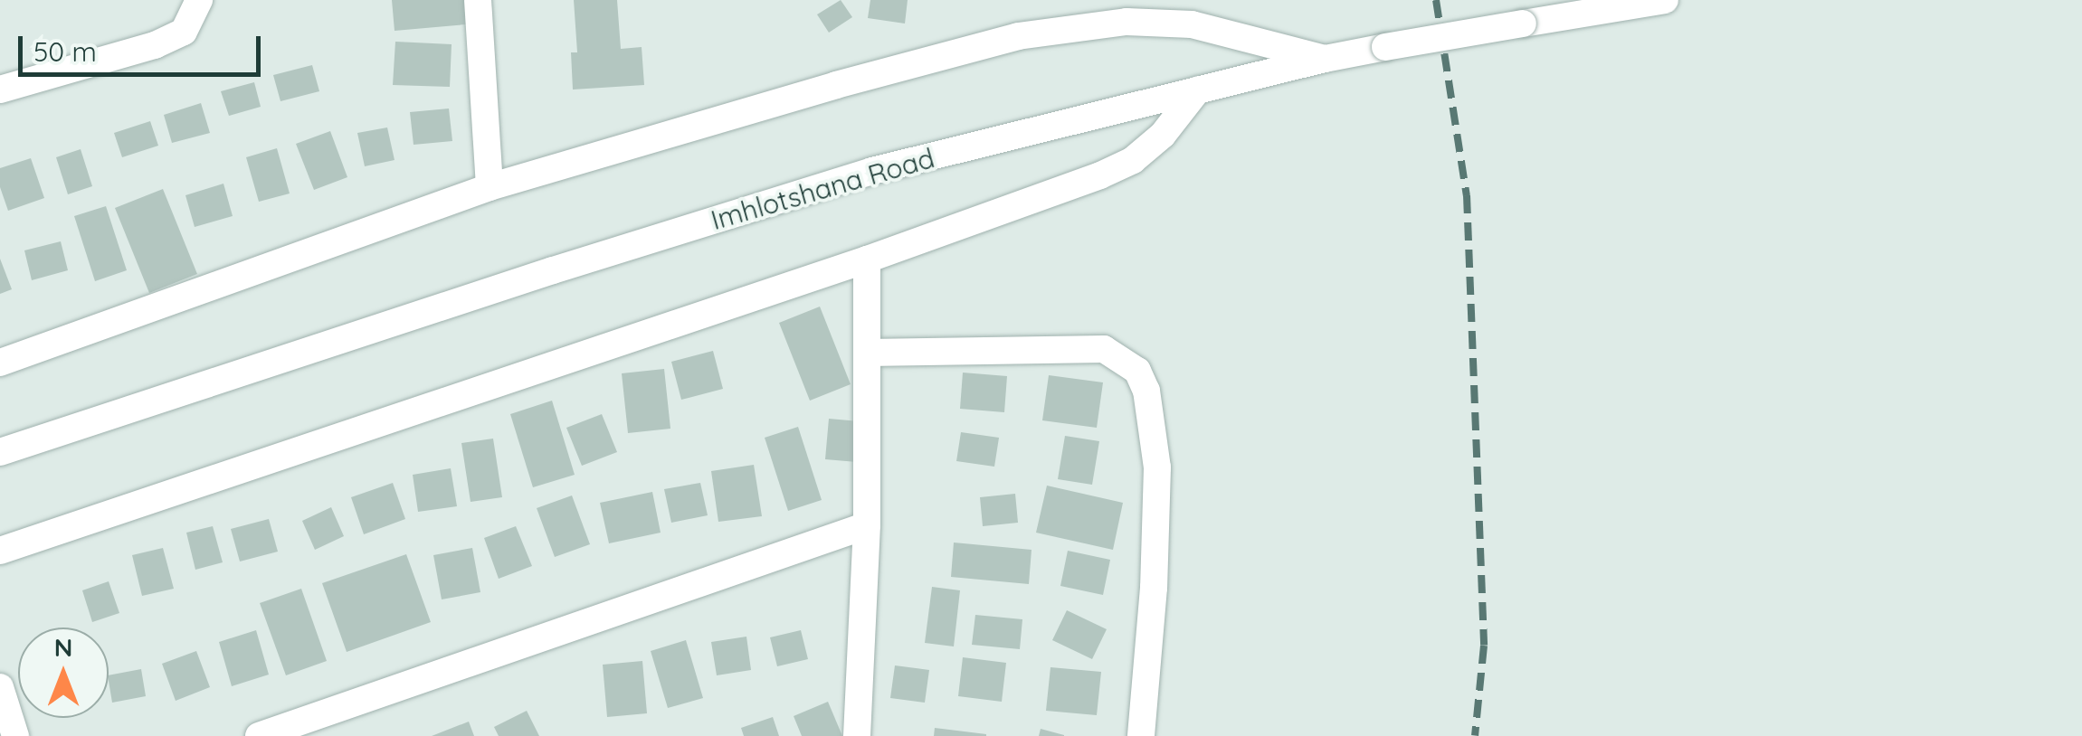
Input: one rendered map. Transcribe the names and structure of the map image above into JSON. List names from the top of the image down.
{
  "streets": {
    "street": ["Imhlotshana Road"]
  },
  "scale_bar": "50 m",
  "north": "top"
}
